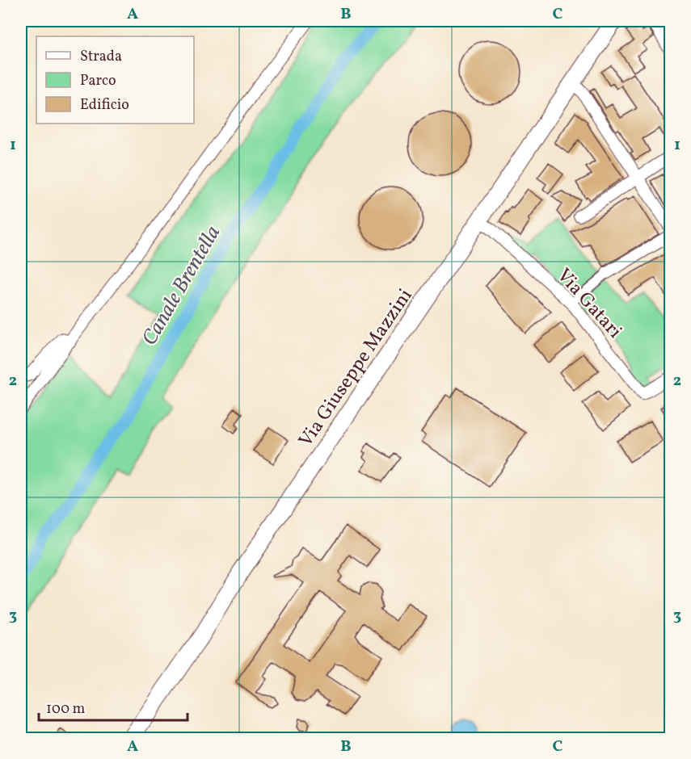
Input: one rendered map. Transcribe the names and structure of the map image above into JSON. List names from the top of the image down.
{
  "streets": {
    "main road": ["Via Giuseppe Mazzini"],
    "street": ["Via Gatari"]
  },
  "crossings": [
    ["Via Gatari", "Via Giuseppe Mazzini"]
  ],
  "water": ["Canale Brentella"],
  "legend": ["Strada", "Parco", "Edificio"],
  "scale_bar": "100 m",
  "grid": {
    "columns": ["A", "B", "C"],
    "rows": ["1", "2", "3"]
  }
}
